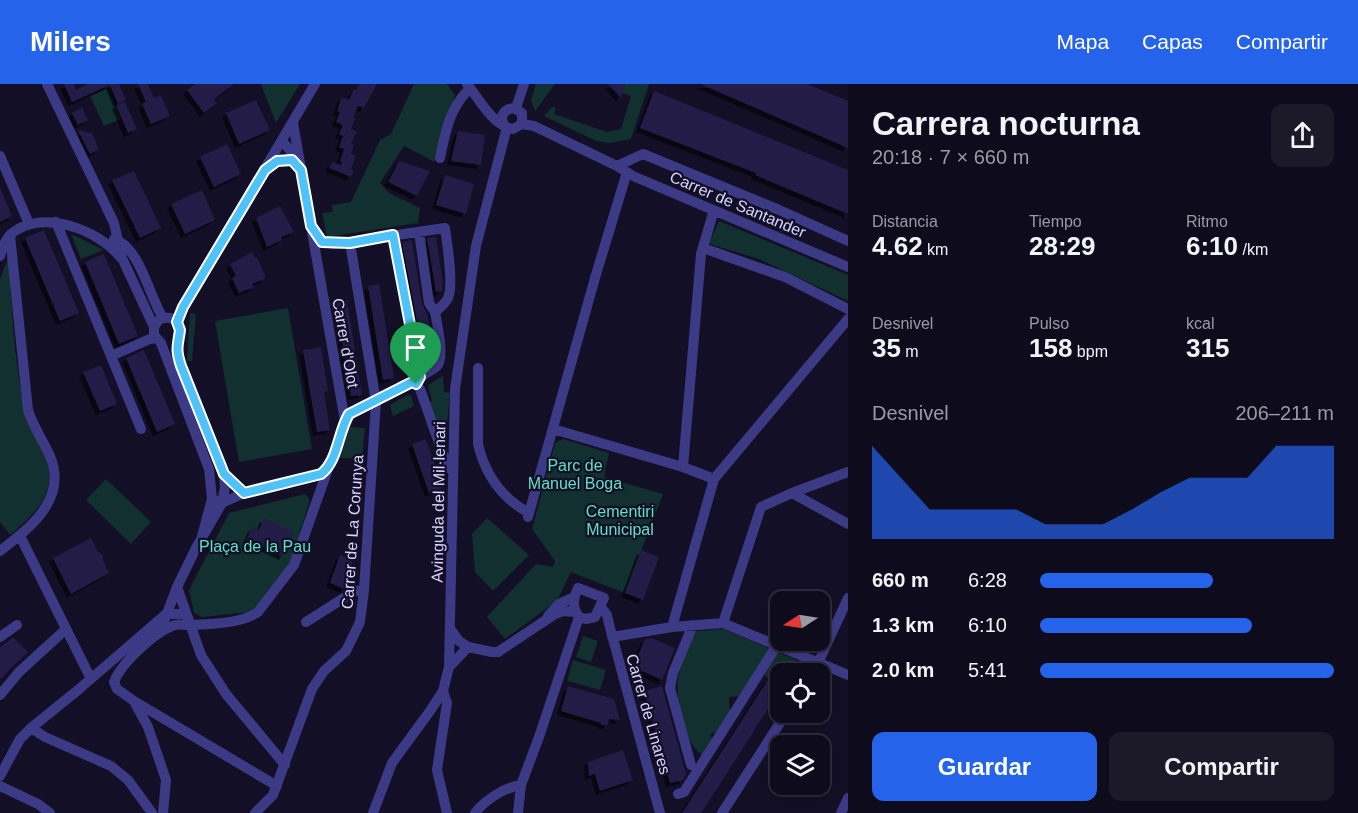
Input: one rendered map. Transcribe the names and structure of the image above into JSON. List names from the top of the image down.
{
  "streets": {
    "street": [
      "Carrer de Santander",
      "Carrer d'Olot",
      "Avinguda del Mil·lenari",
      "Carrer de La Corunya",
      "Carrer de Linares"
    ]
  },
  "crossings": [
    ["Carrer de Santander", "Avinguda del Mil·lenari"]
  ],
  "parks": ["Parc de Manuel Boga", "Cementiri Municipal", "Plaça de la Pau"],
  "north": "left",
  "page": {
    "header": "Milers",
    "nav": ["Mapa", "Capas", "Compartir"],
    "heading": ["Carrera nocturna", "20:18 · 7 × 660 m"],
    "stats": [
      ["Distancia", "4.62 km"],
      ["Tiempo", "28:29"],
      ["Ritmo", "6:10 /km"],
      ["Desnivel", "35 m"],
      ["Pulso", "158 bpm"],
      ["kcal", "315"]
    ],
    "chart": ["Desnivel", "206–211 m"],
    "list": [
      {
        "name": "660 m",
        "note": "6:28"
      },
      {
        "name": "1.3 km",
        "note": "6:10"
      },
      {
        "name": "2.0 km",
        "note": "5:41"
      }
    ],
    "buttons": ["Guardar", "Compartir"]
  }
}
